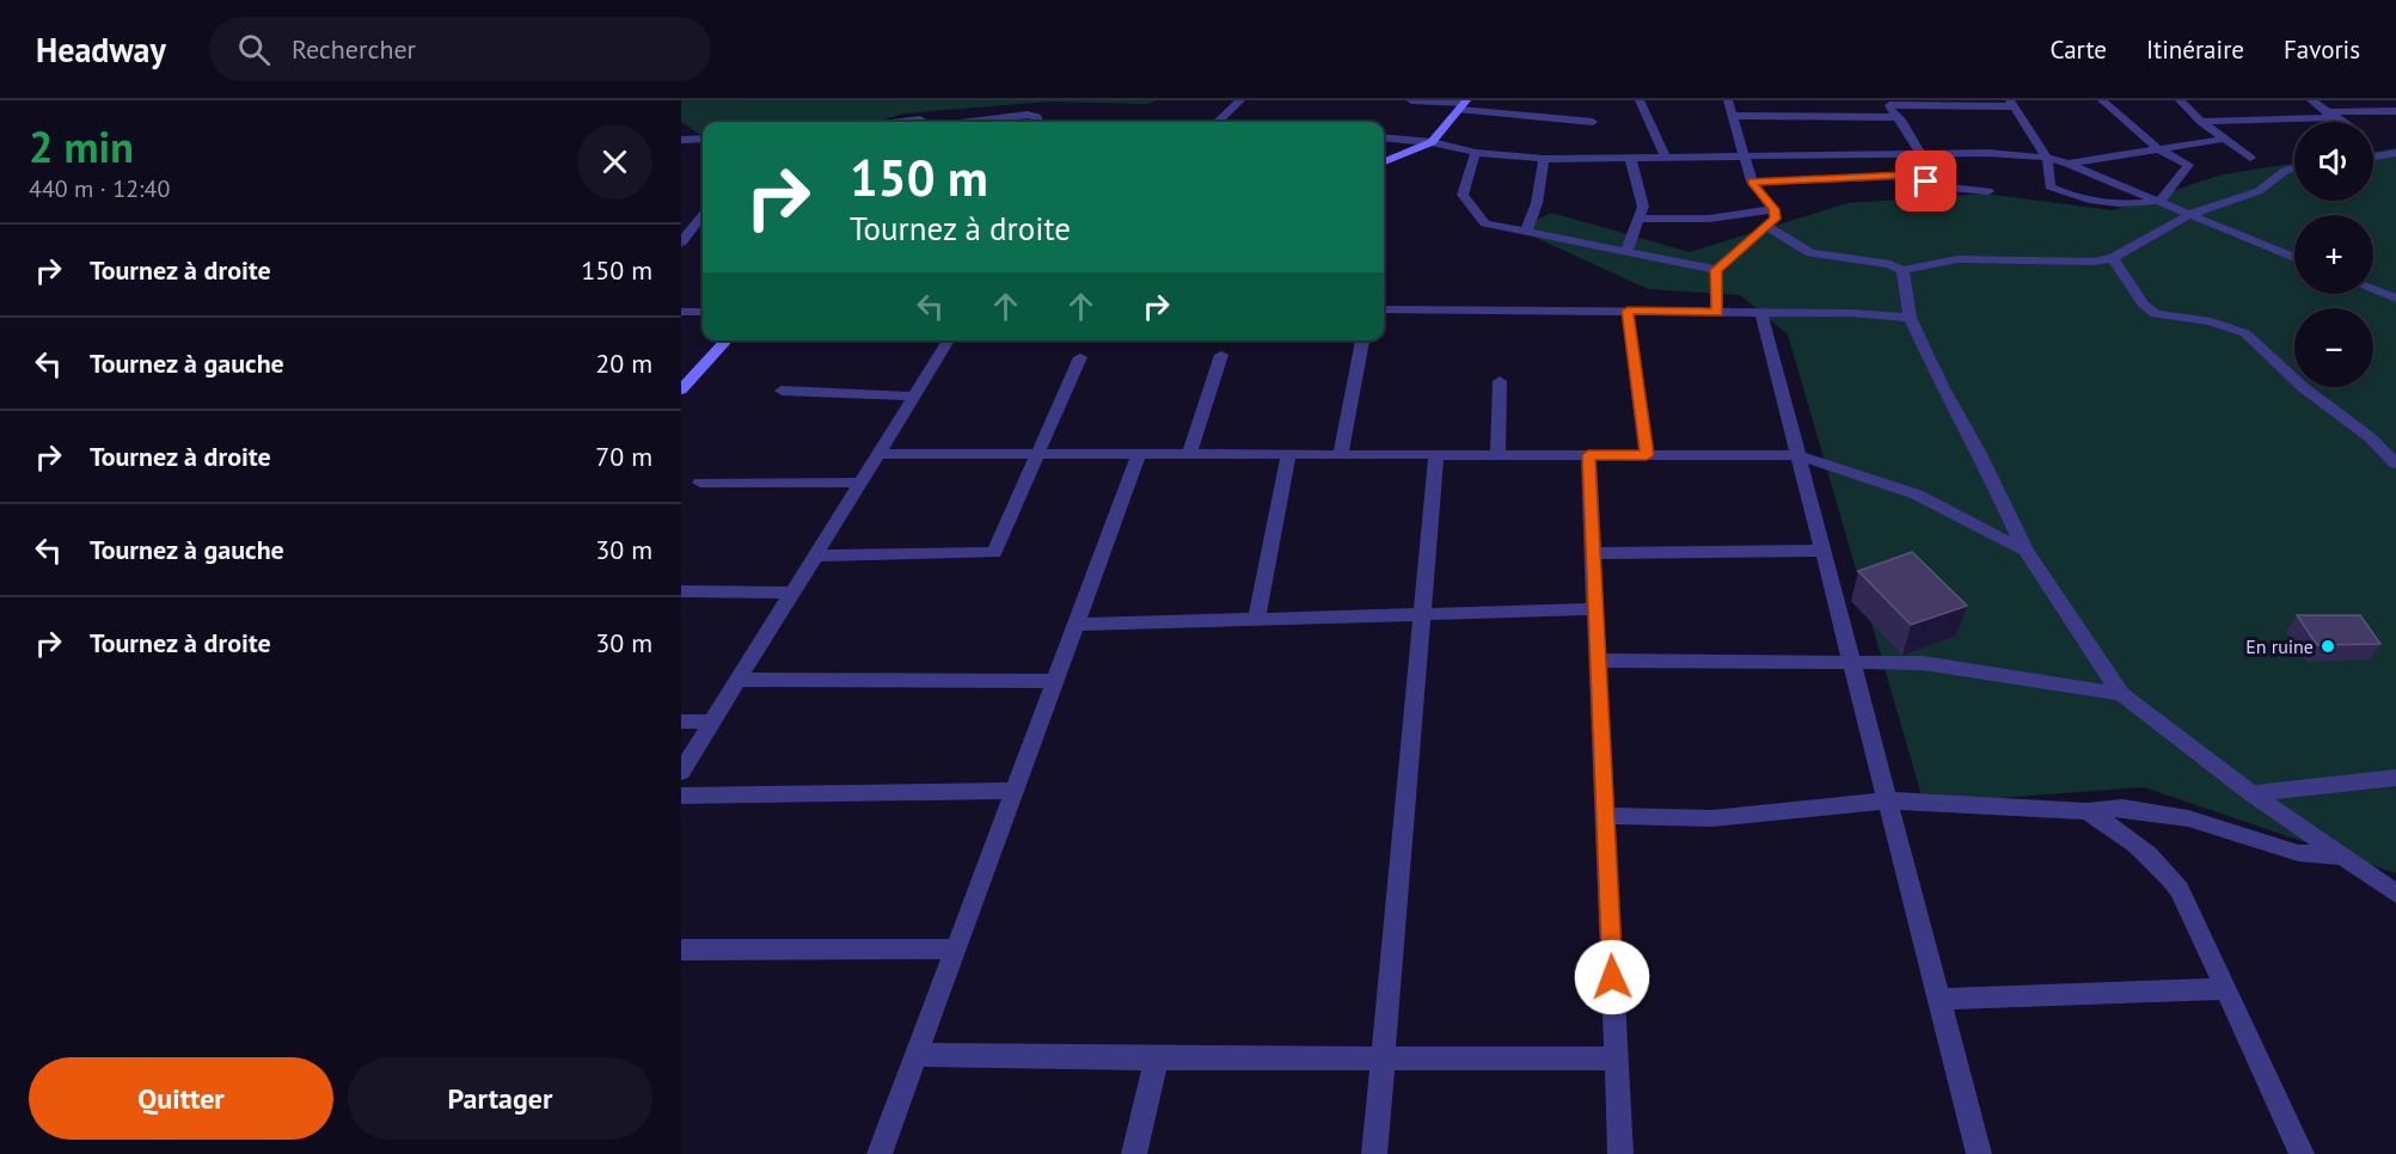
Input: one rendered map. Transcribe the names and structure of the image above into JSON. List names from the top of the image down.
{
  "places": ["En ruine"],
  "page": {
    "header": "Headway",
    "search": "Rechercher",
    "nav": ["Carte", "Itinéraire", "Favoris"],
    "heading": ["2 min", "440 m · 12:40"],
    "map_buttons": ["+", "−"],
    "turn": ["150 m", "Tournez à droite"],
    "list": [
      {
        "name": "Tournez à droite",
        "value": "150 m"
      },
      {
        "name": "Tournez à gauche",
        "value": "20 m"
      },
      {
        "name": "Tournez à droite",
        "value": "70 m"
      },
      {
        "name": "Tournez à gauche",
        "value": "30 m"
      },
      {
        "name": "Tournez à droite",
        "value": "30 m"
      }
    ],
    "buttons": ["Quitter", "Partager"]
  }
}
